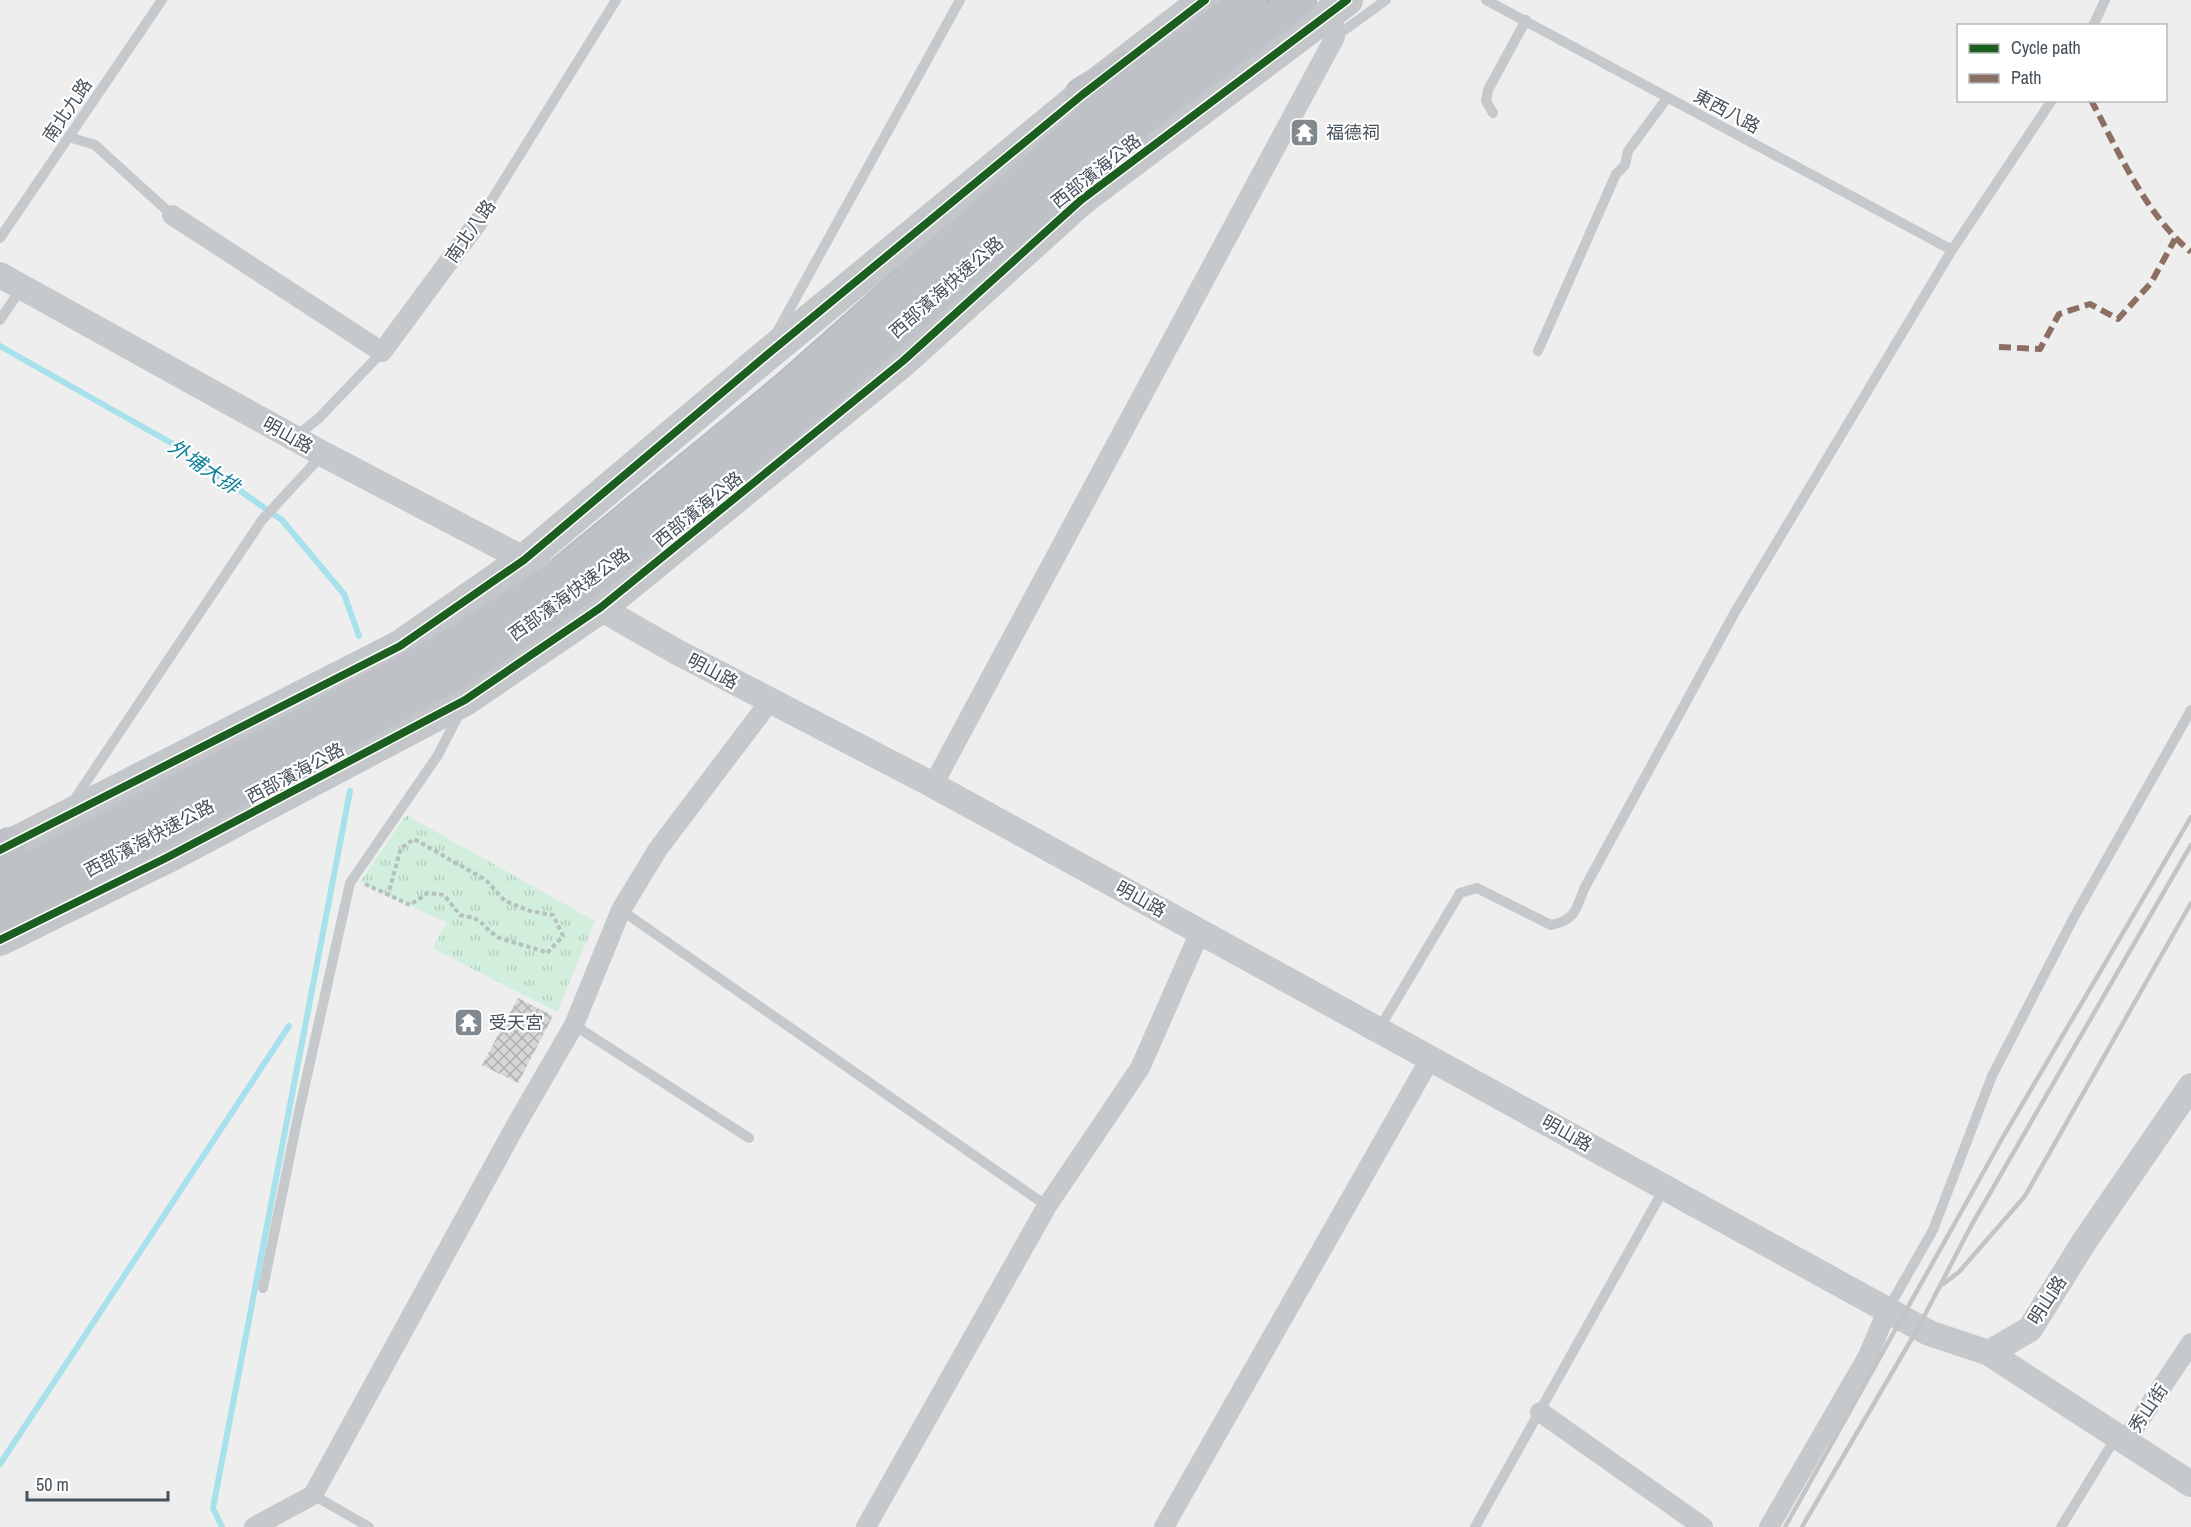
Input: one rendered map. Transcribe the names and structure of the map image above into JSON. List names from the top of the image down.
{
  "streets": {
    "highway": ["西部濱海快速公路"],
    "main road": ["西部濱海公路"],
    "street": ["南北八路", "明山路", "秀山街"],
    "lane": ["南北九路", "東西八路"]
  },
  "crossings": [
    ["西部濱海公路", "西部濱海快速公路"],
    ["西部濱海公路", "明山路"],
    ["南北八路", "明山路"],
    ["西部濱海快速公路", "明山路"]
  ],
  "water": ["外埔大排"],
  "places": {
    "temple": ["福德祠", "受天宮"]
  },
  "legend": ["Cycle path", "Path"],
  "scale_bar": "50 m"
}
